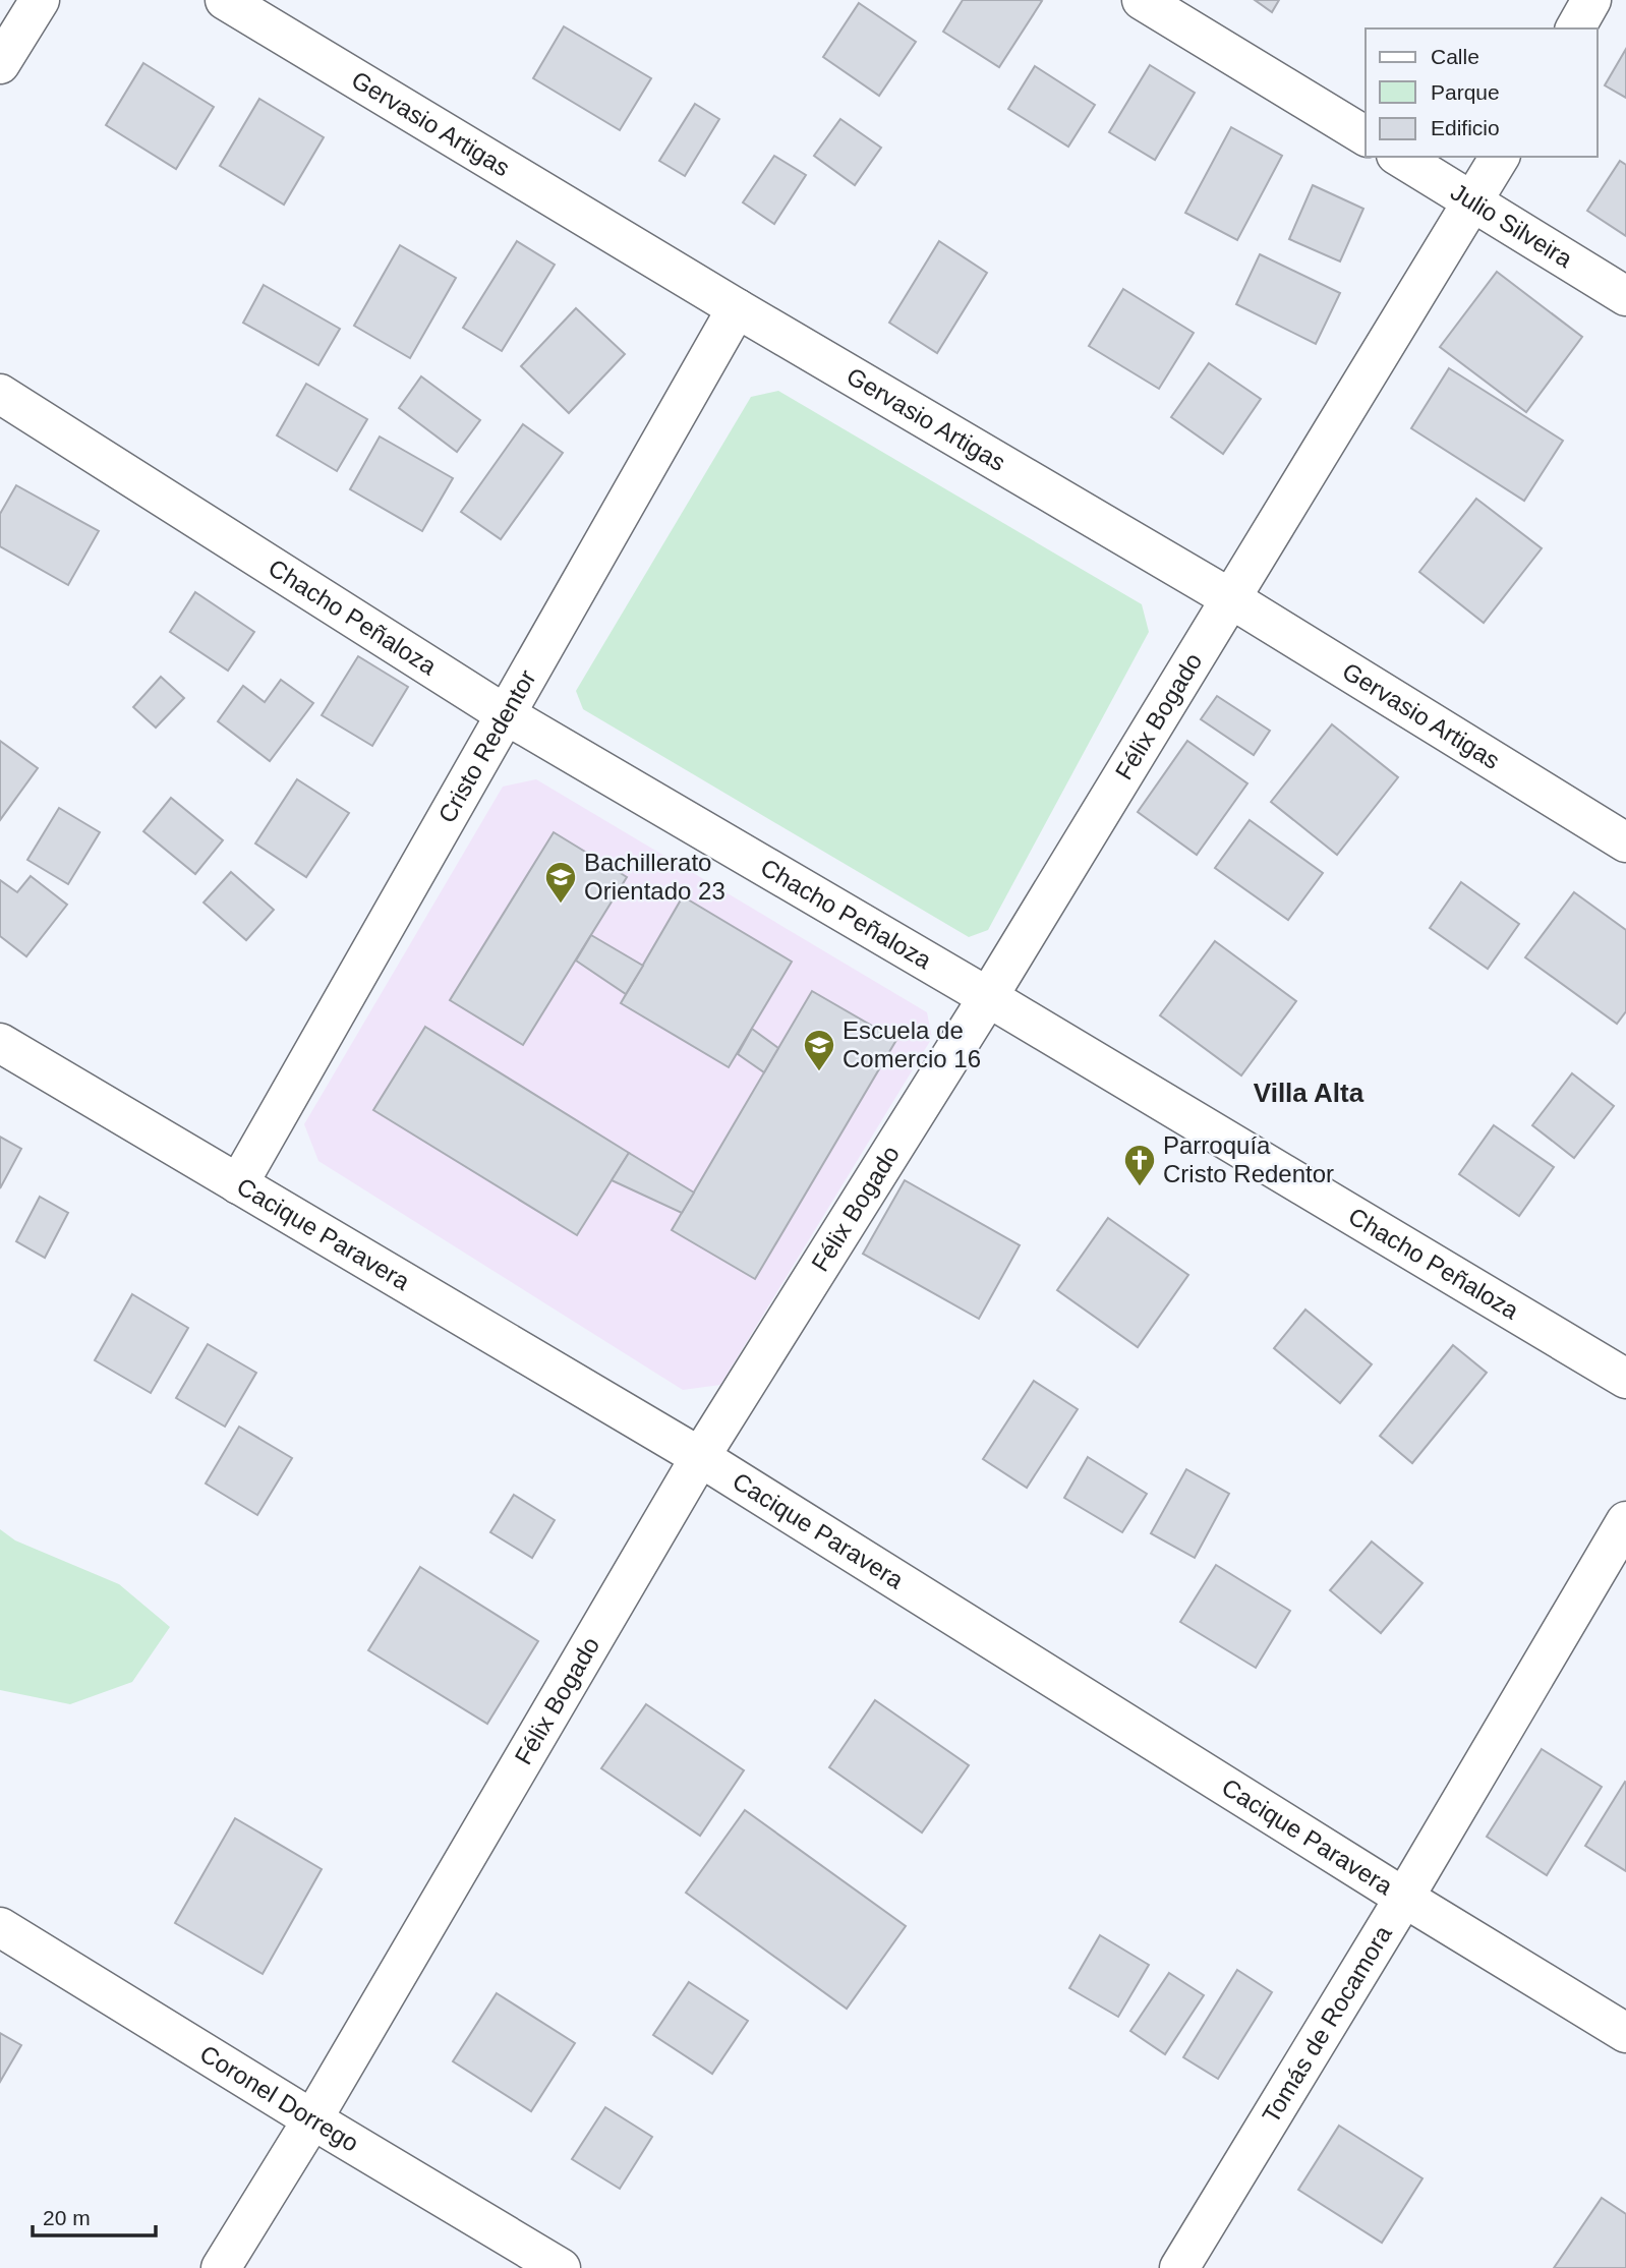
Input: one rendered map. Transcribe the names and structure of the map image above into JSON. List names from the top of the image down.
{
  "streets": {
    "street": [
      "Gervasio Artigas",
      "Julio Silveira",
      "Chacho Peñaloza",
      "Félix Bogado",
      "Cristo Redentor",
      "Cacique Paravera",
      "Tomás de Rocamora",
      "Coronel Dorrego"
    ]
  },
  "crossings": [
    ["Gervasio Artigas", "Félix Bogado"],
    ["Gervasio Artigas", "Cristo Redentor"],
    ["Julio Silveira", "Félix Bogado"],
    ["Chacho Peñaloza", "Félix Bogado"],
    ["Chacho Peñaloza", "Cristo Redentor"],
    ["Félix Bogado", "Cacique Paravera"],
    ["Félix Bogado", "Coronel Dorrego"],
    ["Cristo Redentor", "Cacique Paravera"],
    ["Cacique Paravera", "Tomás de Rocamora"]
  ],
  "districts": ["Villa Alta"],
  "places": {
    "school or university": ["Bachillerato Orientado 23", "Escuela de Comercio 16"],
    "church": ["Parroquía Cristo Redentor"]
  },
  "legend": ["Calle", "Parque", "Edificio"],
  "scale_bar": "20 m"
}
